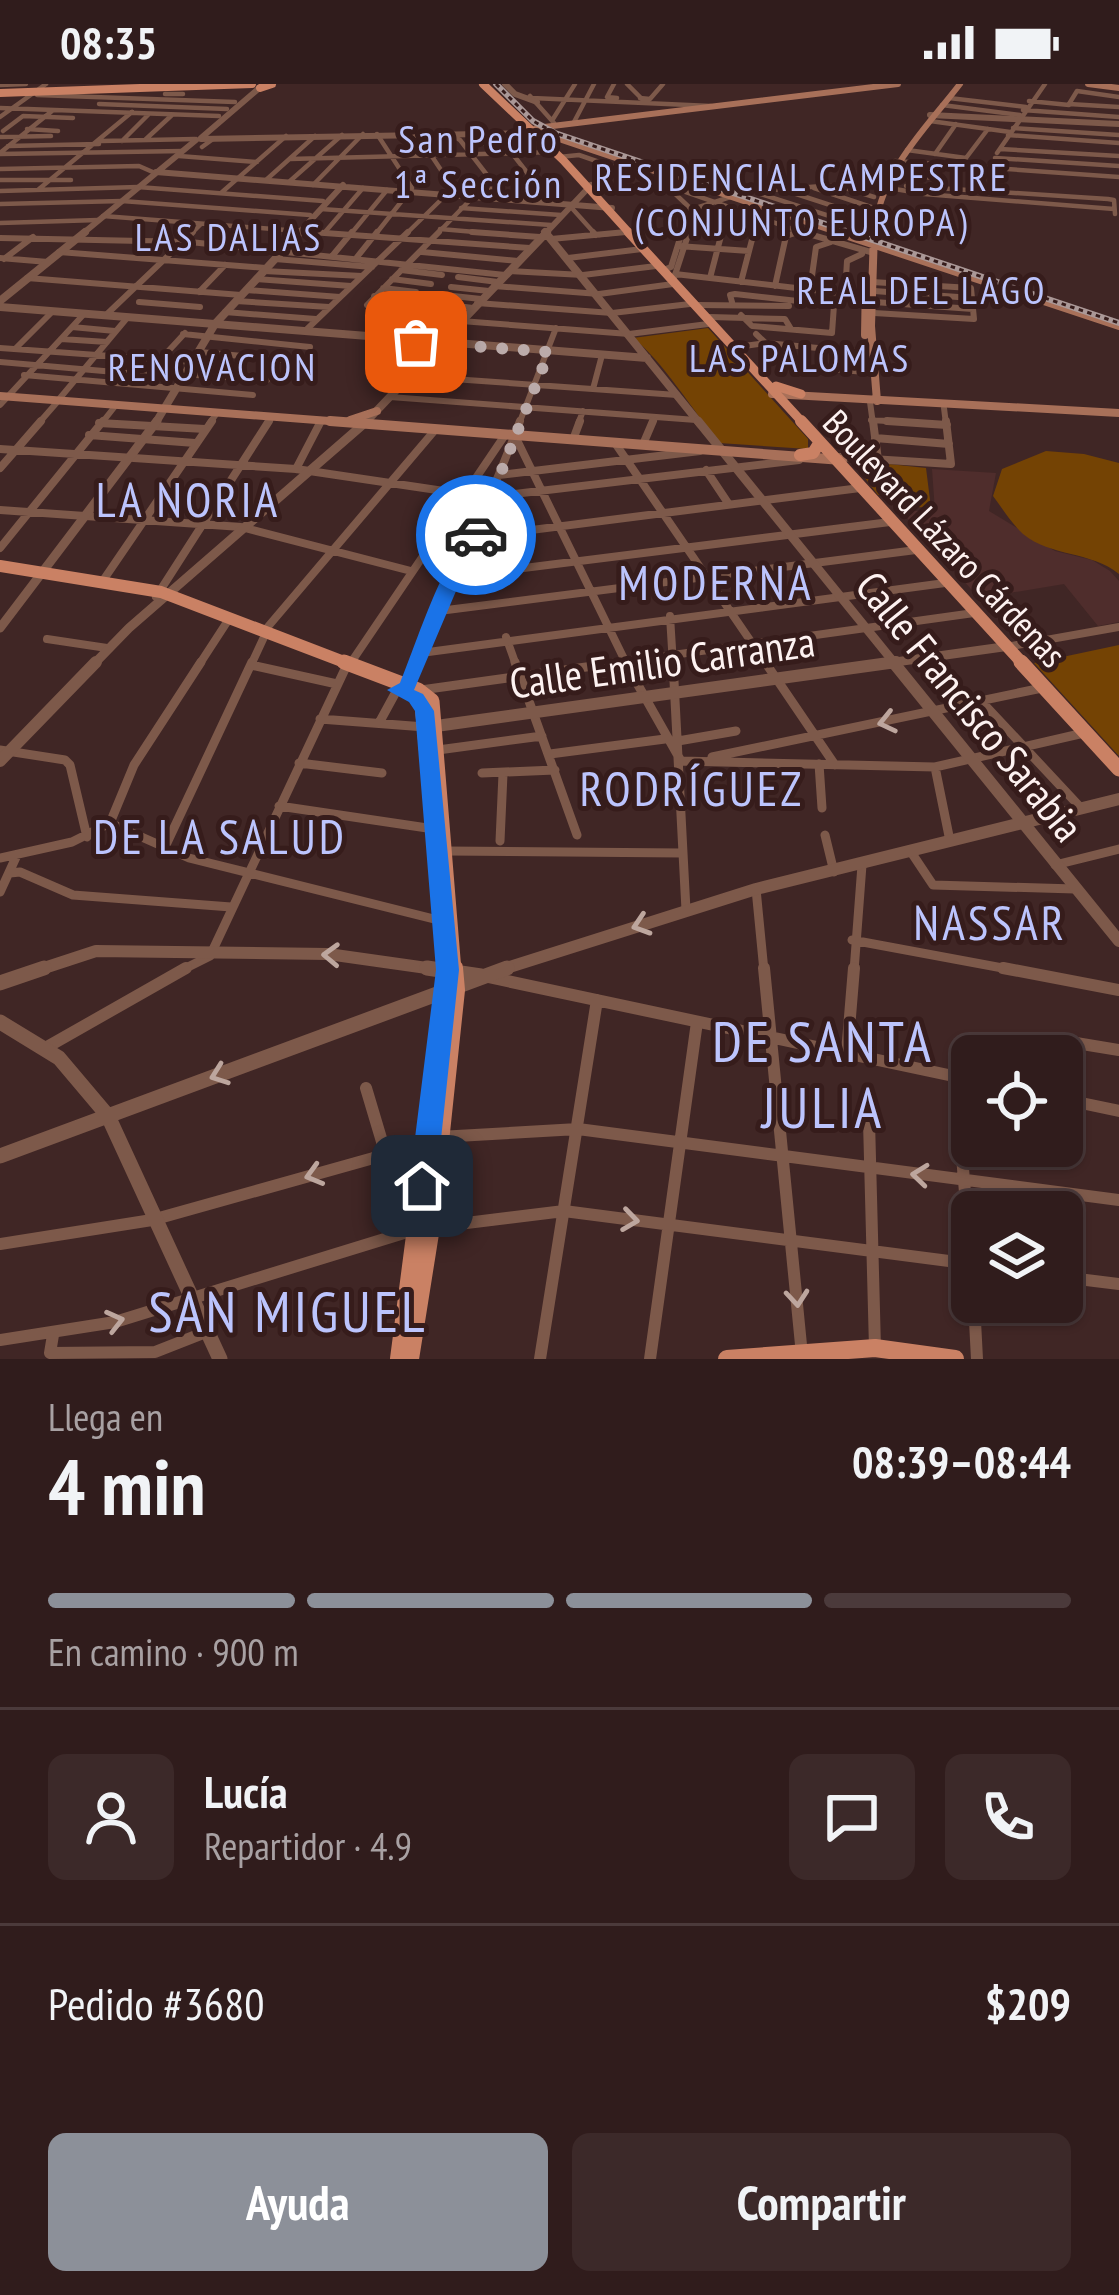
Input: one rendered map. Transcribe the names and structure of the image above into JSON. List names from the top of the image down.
{
  "streets": {
    "main road": ["Boulevard Lázaro Cárdenas"],
    "street": ["Calle Emilio Carranza", "Calle Francisco Sarabia"]
  },
  "crossings": [
    ["Boulevard Lázaro Cárdenas", "Calle Emilio Carranza"],
    ["Calle Emilio Carranza", "Calle Francisco Sarabia"]
  ],
  "districts": [
    "San Pedro 1ª Sección",
    "RESIDENCIAL CAMPESTRE (CONJUNTO EUROPA)",
    "LAS DALIAS",
    "REAL DEL LAGO",
    "LAS PALOMAS",
    "RENOVACION",
    "LA NORIA",
    "MODERNA",
    "RODRÍGUEZ",
    "DE LA SALUD",
    "NASSAR",
    "DE SANTA JULIA",
    "SAN MIGUEL"
  ],
  "page": {
    "status": "08:35",
    "heading": ["4 min", "Llega en", "08:39–08:44"],
    "panel": [
      "Lucía",
      "Repartidor · 4.9",
      "Pedido #3680",
      "$209"
    ],
    "bar": "En camino · 900 m",
    "buttons": ["Ayuda", "Compartir"]
  }
}
